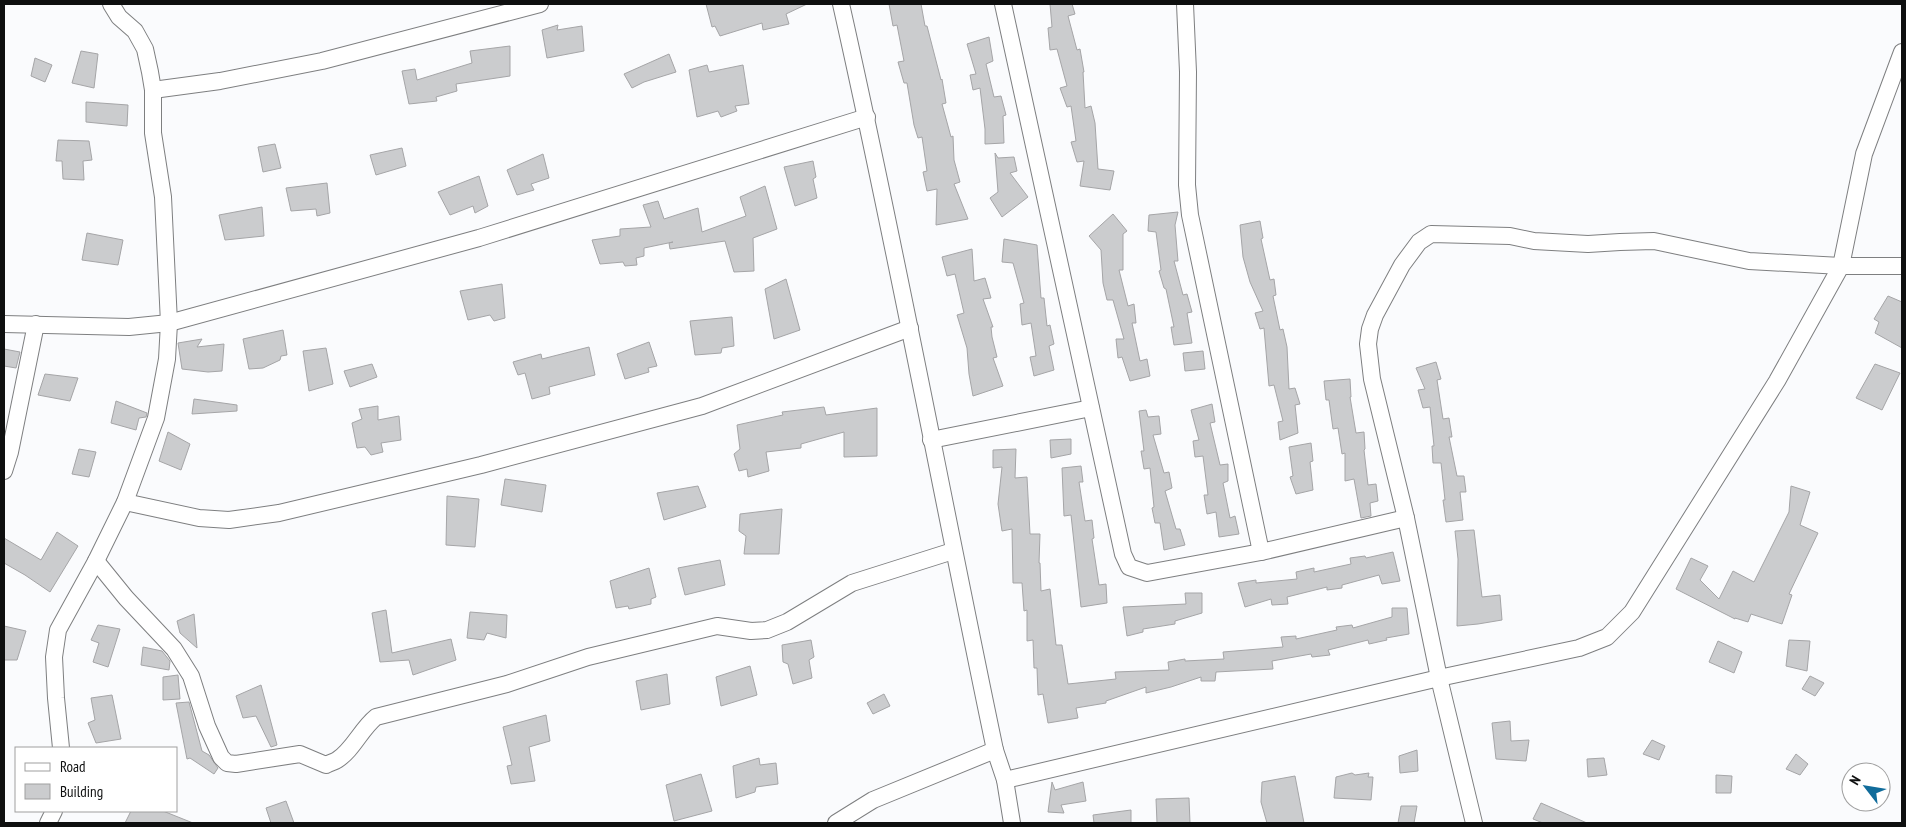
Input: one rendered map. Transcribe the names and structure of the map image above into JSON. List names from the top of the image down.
{
  "legend": ["Road", "Building"],
  "north": "top left"
}
